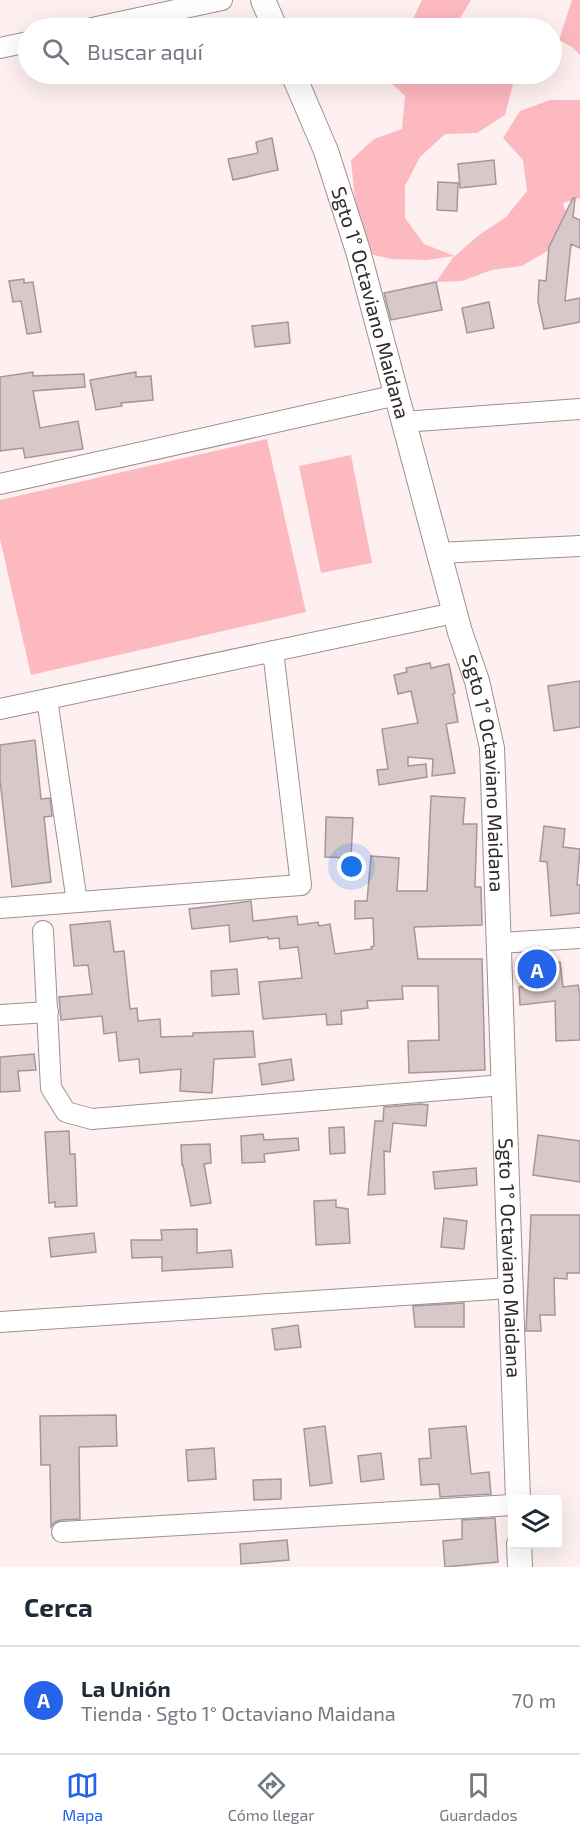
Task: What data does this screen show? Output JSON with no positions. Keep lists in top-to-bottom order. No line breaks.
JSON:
{"streets":{"main road":["Sgto 1° Octaviano Maidana"]},"page":{"search":"Buscar aquí","pins":"A","heading":"Cerca","list":[{"mark":"A","name":"La Unión","note":"Tienda · Sgto 1° Octaviano Maidana","value":"70 m"}],"nav":["Mapa","Cómo llegar","Guardados"]}}
